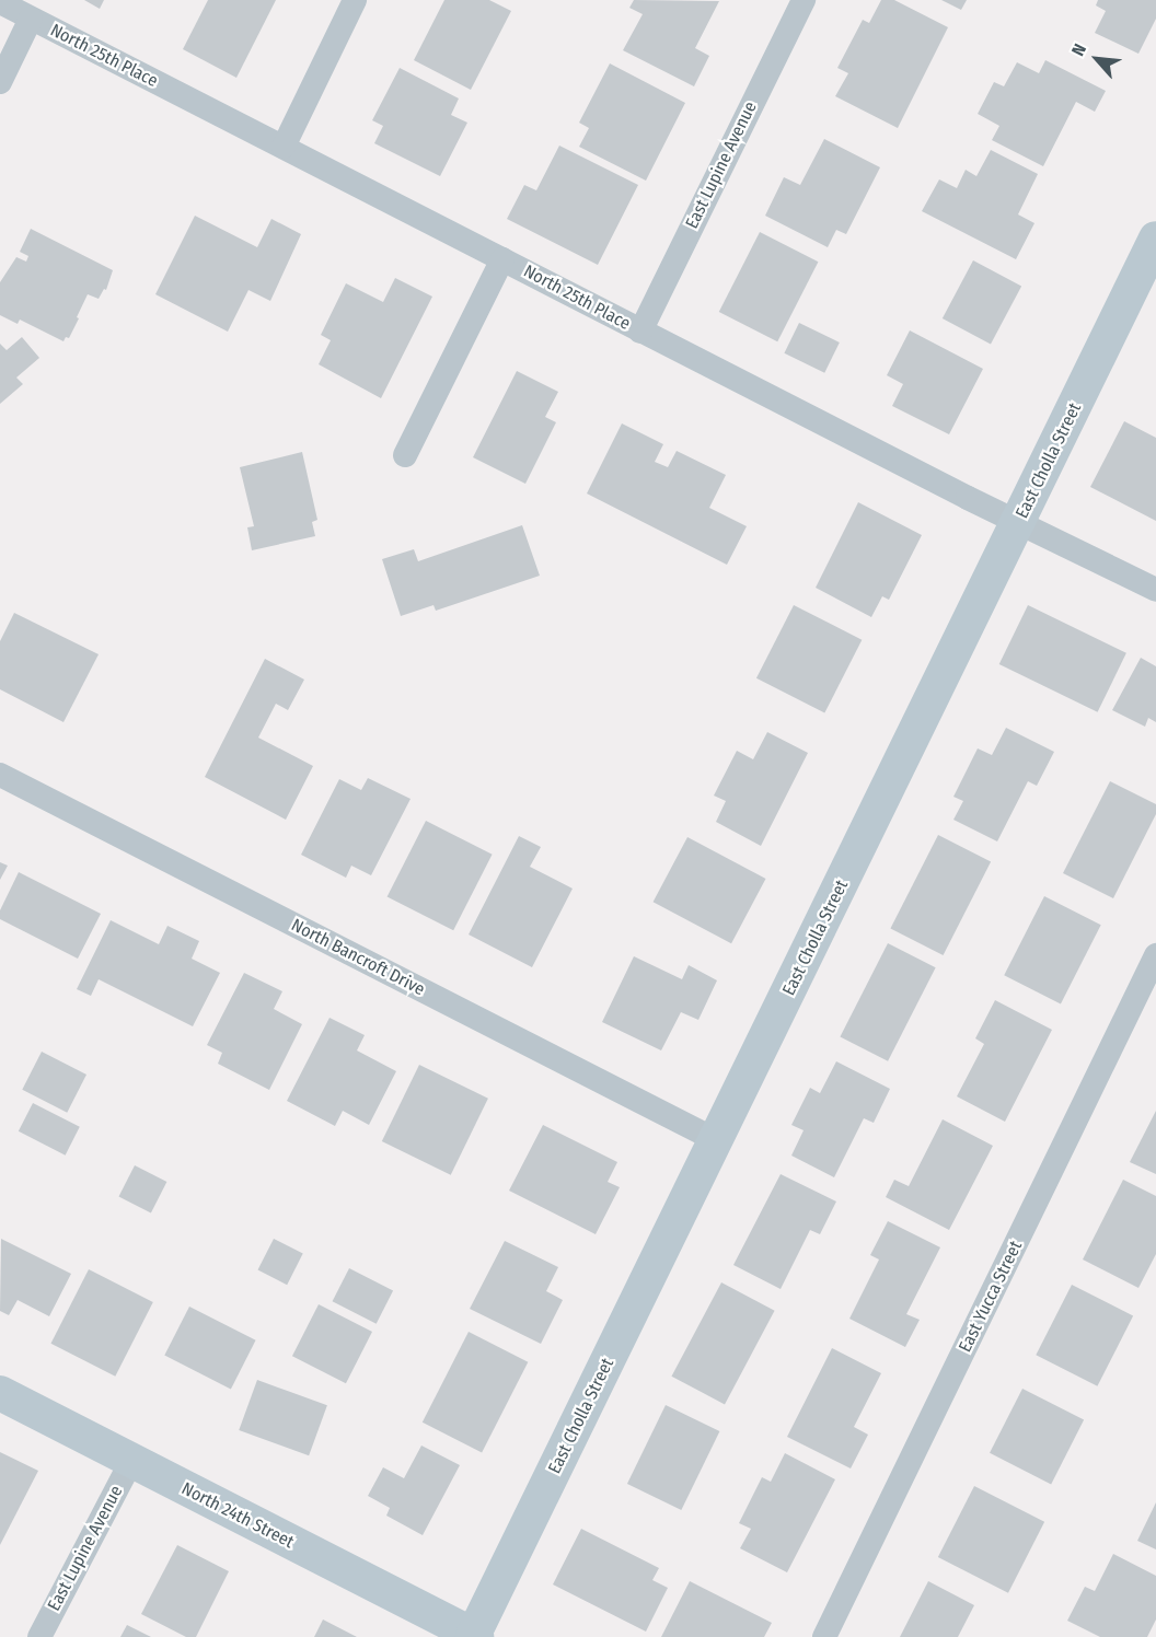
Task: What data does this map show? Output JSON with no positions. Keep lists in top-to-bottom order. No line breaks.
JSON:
{"streets":{"street":["North 25th Place","East Lupine Avenue","East Cholla Street","North Bancroft Drive","East Yucca Street","North 24th Street"]},"crossings":[["North 25th Place","East Lupine Avenue"],["North 25th Place","East Cholla Street"],["East Lupine Avenue","North 24th Street"],["East Cholla Street","North Bancroft Drive"],["East Cholla Street","North 24th Street"]],"north":"top left"}
